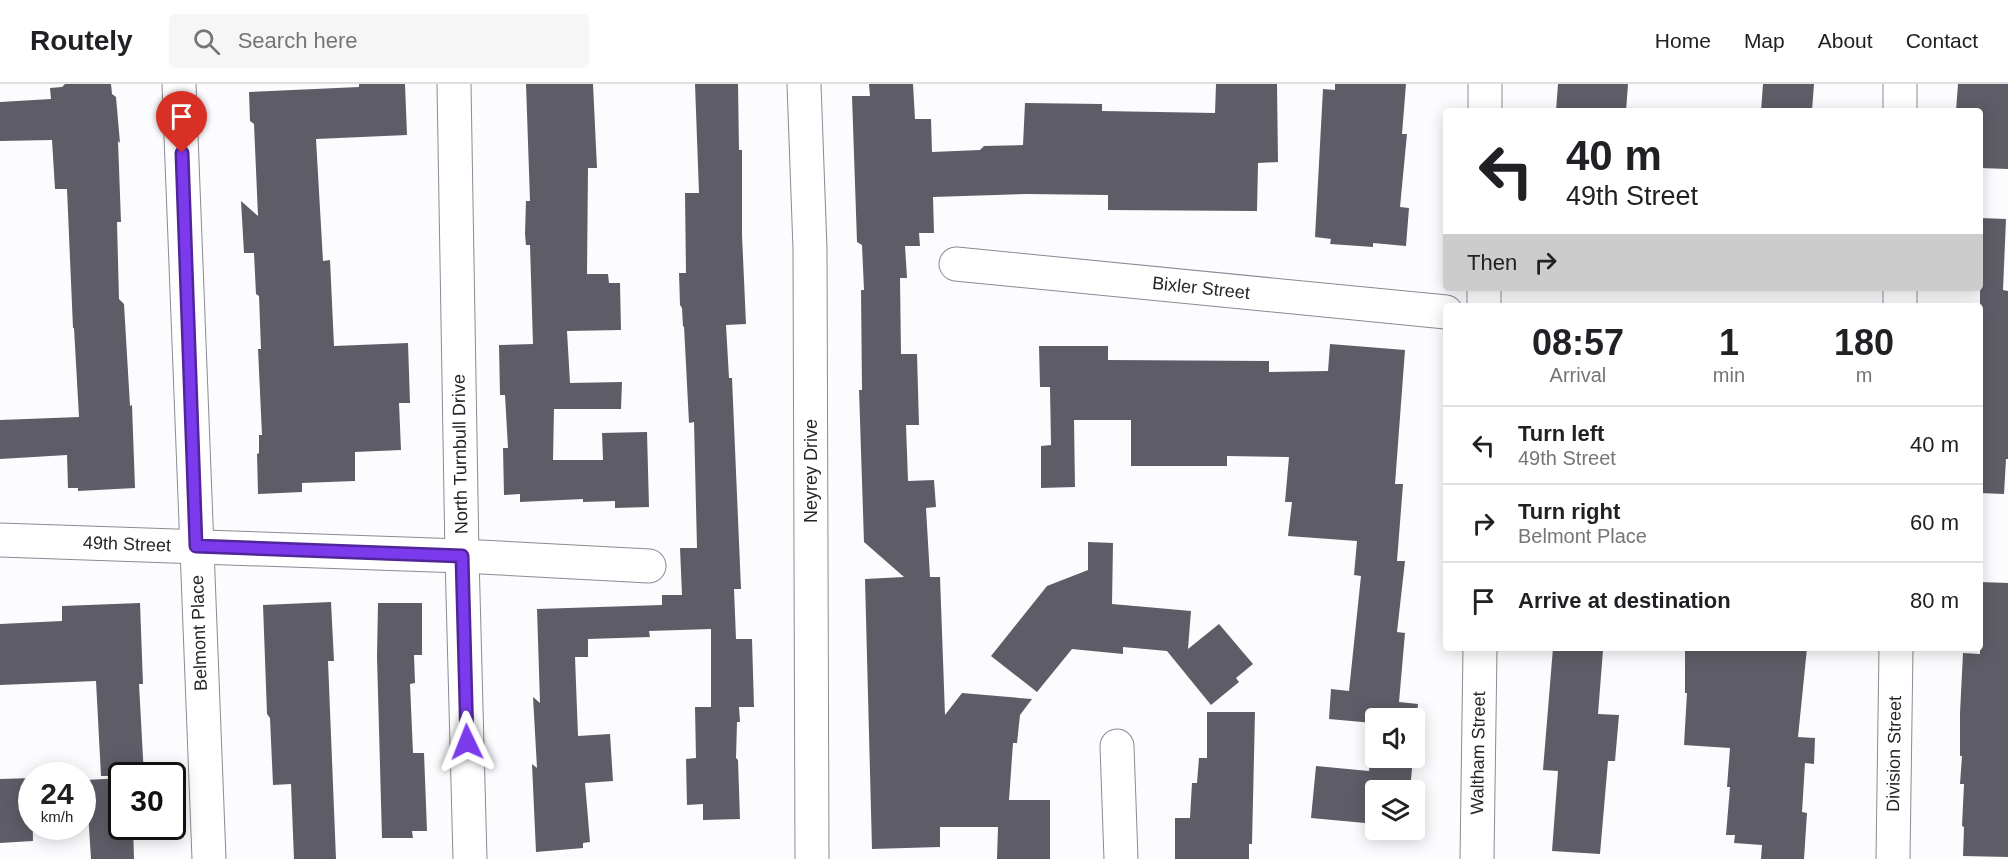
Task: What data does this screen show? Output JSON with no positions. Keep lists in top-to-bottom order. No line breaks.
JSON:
{"streets":{"street":["Bixler Street","North Turnbull Drive","Neyrey Drive","49th Street","Belmont Place","Waltham Street","Division Street"]},"crossings":[["North Turnbull Drive","49th Street"],["49th Street","Belmont Place"]],"page":{"header":"Routely","search":"Search here","nav":["Home","Map","About","Contact"],"turn":["40 m","49th Street"],"then":"Then","eta":["08:57","Arrival","1","min","180","m"],"list":[{"name":"Turn left","note":"49th Street","value":"40 m"},{"name":"Turn right","note":"Belmont Place","value":"60 m"},{"name":"Arrive at destination","value":"80 m"}],"speed":"24 km/h","limit":"30"}}
